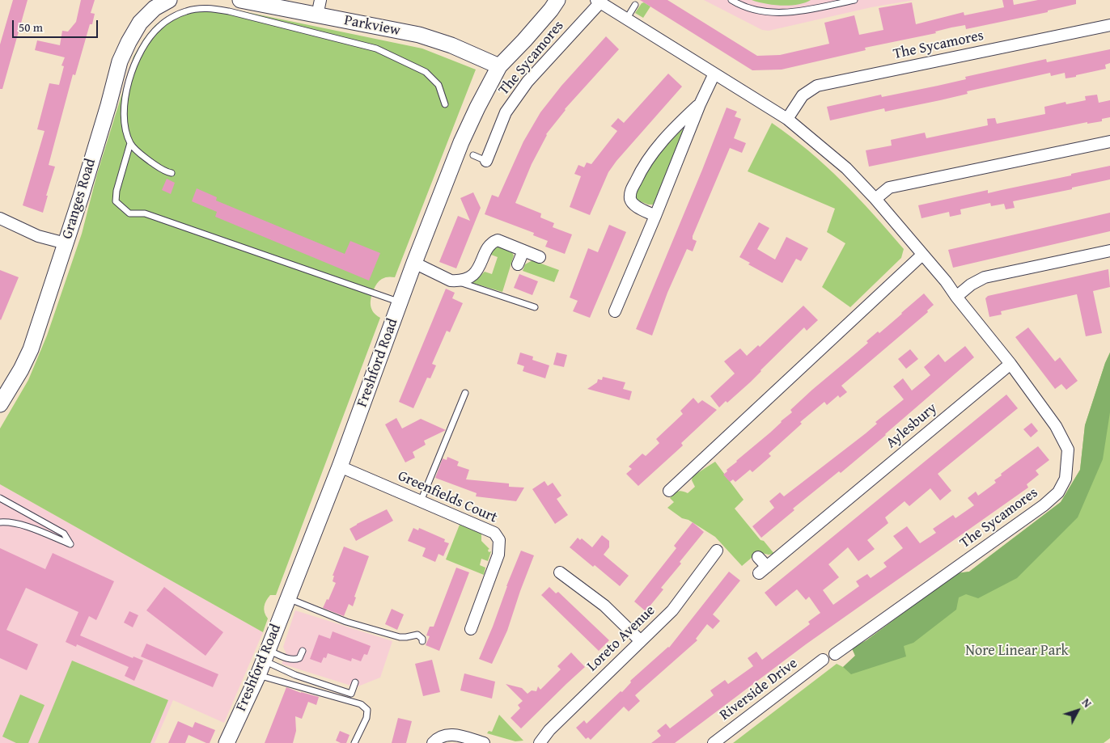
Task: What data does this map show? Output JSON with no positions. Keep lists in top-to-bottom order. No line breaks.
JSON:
{"streets":{"main road":["Parkview","Granges Road","Freshford Road"],"street":["The Sycamores","Aylesbury","Greenfields Court","Loreto Avenue","Riverside Drive"]},"crossings":[["Parkview","Freshford Road"],["The Sycamores","Aylesbury"],["Freshford Road","Greenfields Court"]],"parks":["Nore Linear Park"],"scale_bar":"50 m","north":"top right"}
